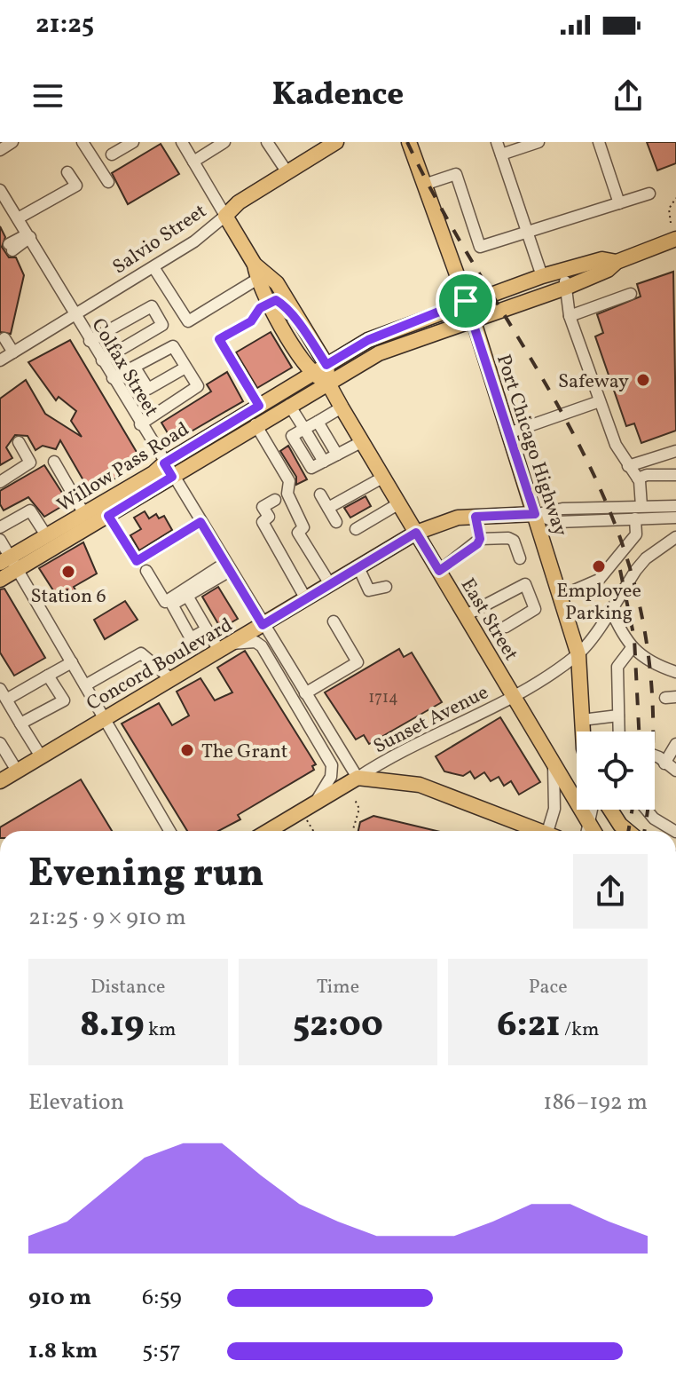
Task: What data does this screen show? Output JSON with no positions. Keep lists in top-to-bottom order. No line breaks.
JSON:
{"streets":{"main road":["Salvio Street","Port Chicago Highway","Willow Pass Road","East Street","Concord Boulevard"],"street":["Colfax Street","Sunset Avenue"]},"crossings":[["Salvio Street","Colfax Street"],["Salvio Street","East Street"],["Colfax Street","Willow Pass Road"],["Colfax Street","Concord Boulevard"],["Colfax Street","Sunset Avenue"],["Port Chicago Highway","Willow Pass Road"],["Port Chicago Highway","Concord Boulevard"],["Port Chicago Highway","Sunset Avenue"],["Willow Pass Road","East Street"],["East Street","Concord Boulevard"],["East Street","Sunset Avenue"]],"places":["Safeway","Employee Parking","Station 6","The Grant"],"house_numbers":["1714"],"page":{"status":"21:25","header":"Kadence","heading":["Evening run","21:25 · 9 × 910 m"],"stats":[["Distance","8.19 km"],["Time","52:00"],["Pace","6:21 /km"]],"chart":["Elevation","186–192 m"],"list":[{"name":"910 m","note":"6:59"},{"name":"1.8 km","note":"5:57"}]}}
